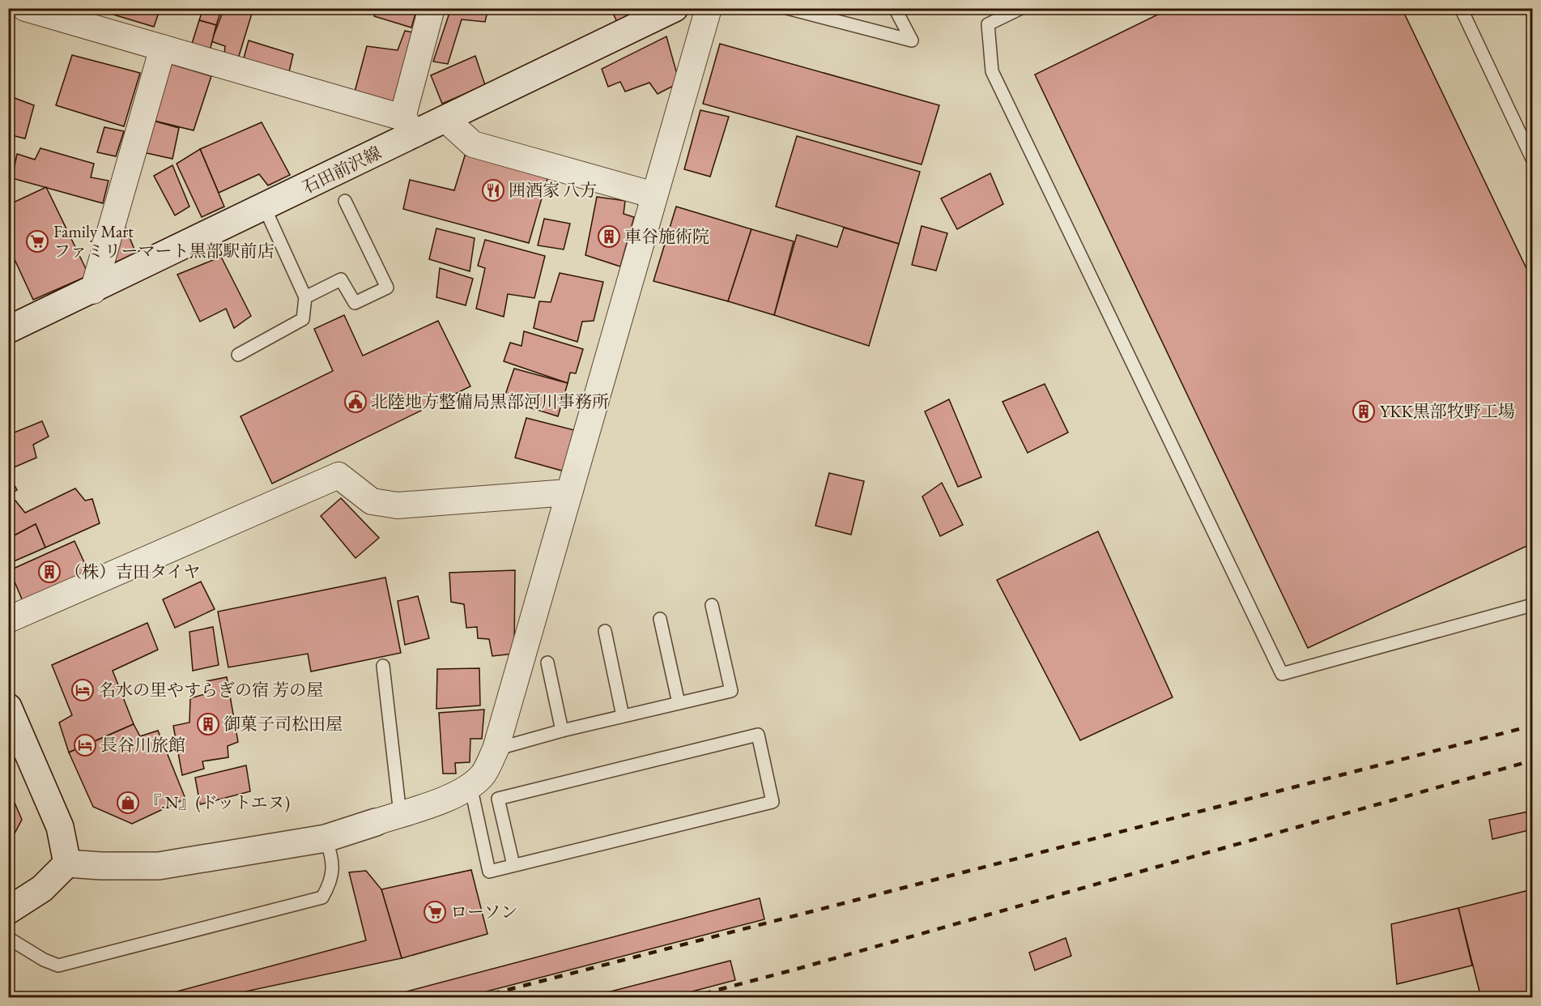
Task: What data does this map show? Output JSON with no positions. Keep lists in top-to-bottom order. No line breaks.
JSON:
{"streets":{"main road":["石田前沢線"]},"places":{"restaurant":["囲酒家 八方"],"building":["車谷施術院","YKK黒部牧野工場","（株）吉田タイヤ","御菓子司松田屋"],"supermarket":["Family Mart ファミリーマート黒部駅前店","ローソン"],"public building":["北陸地方整備局黒部河川事務所"],"hotel":["名水の里やすらぎの宿 芳の屋","長谷川旅館"],"shop":["『.N』(ドットエヌ)"]}}
